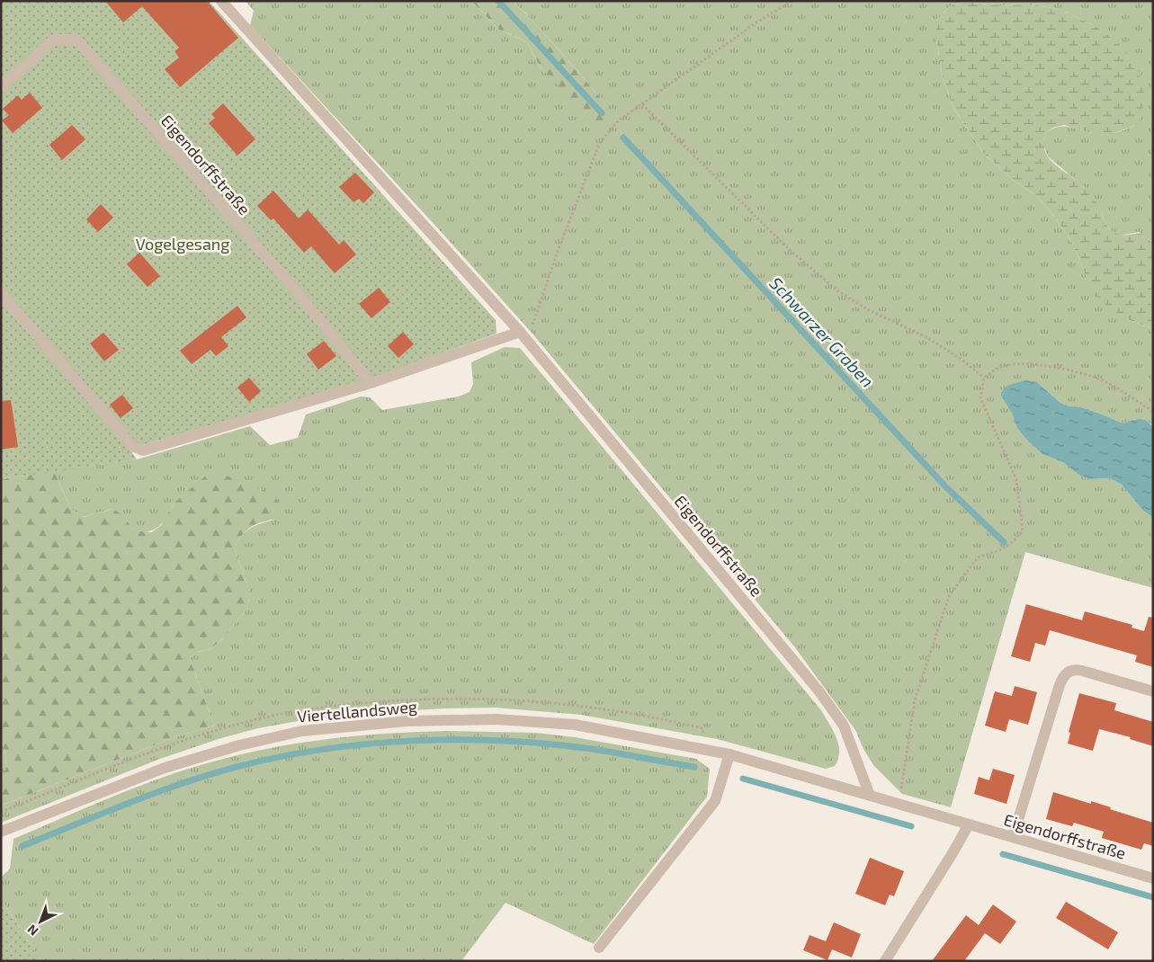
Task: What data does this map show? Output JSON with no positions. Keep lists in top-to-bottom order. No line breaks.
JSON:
{"streets":{"street":["Eigendorffstraße","Viertellandsweg"]},"crossings":[["Eigendorffstraße","Viertellandsweg"]],"water":["Schwarzer Graben"],"parks":["Vogelgesang"],"north":"bottom left"}
